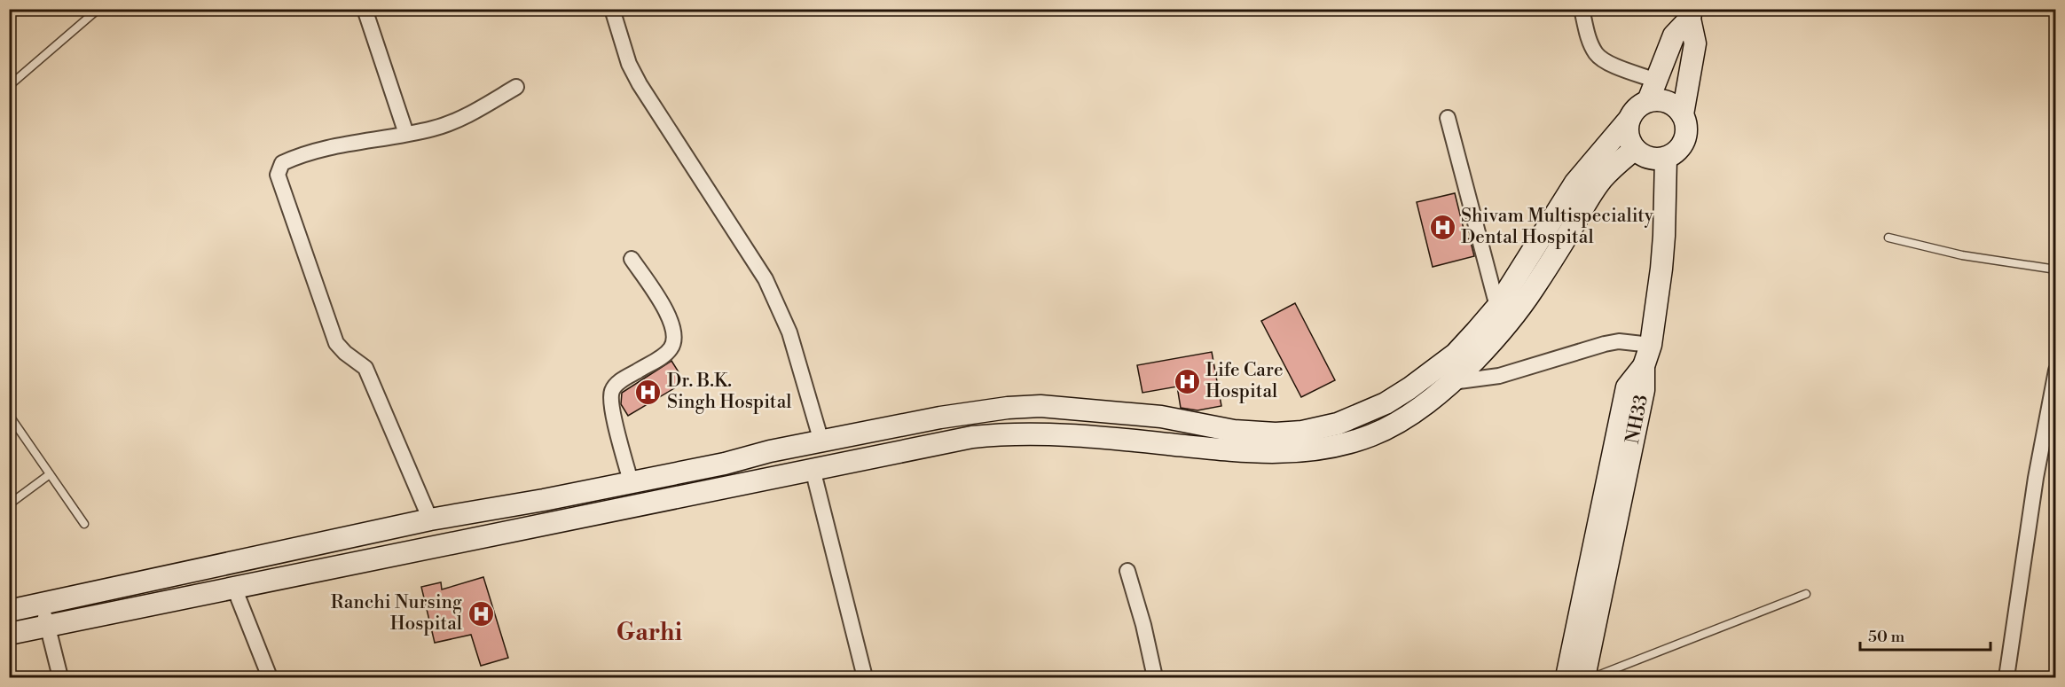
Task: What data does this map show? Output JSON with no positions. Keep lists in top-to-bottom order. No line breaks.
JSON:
{"streets":{"main road":["NH33"]},"districts":["Garhi"],"places":{"hospital":["Shivam Multispeciality Dental Hospital","Life Care Hospital","Dr. B.K. Singh Hospital","Ranchi Nursing Hospital"]},"scale_bar":"50 m"}
